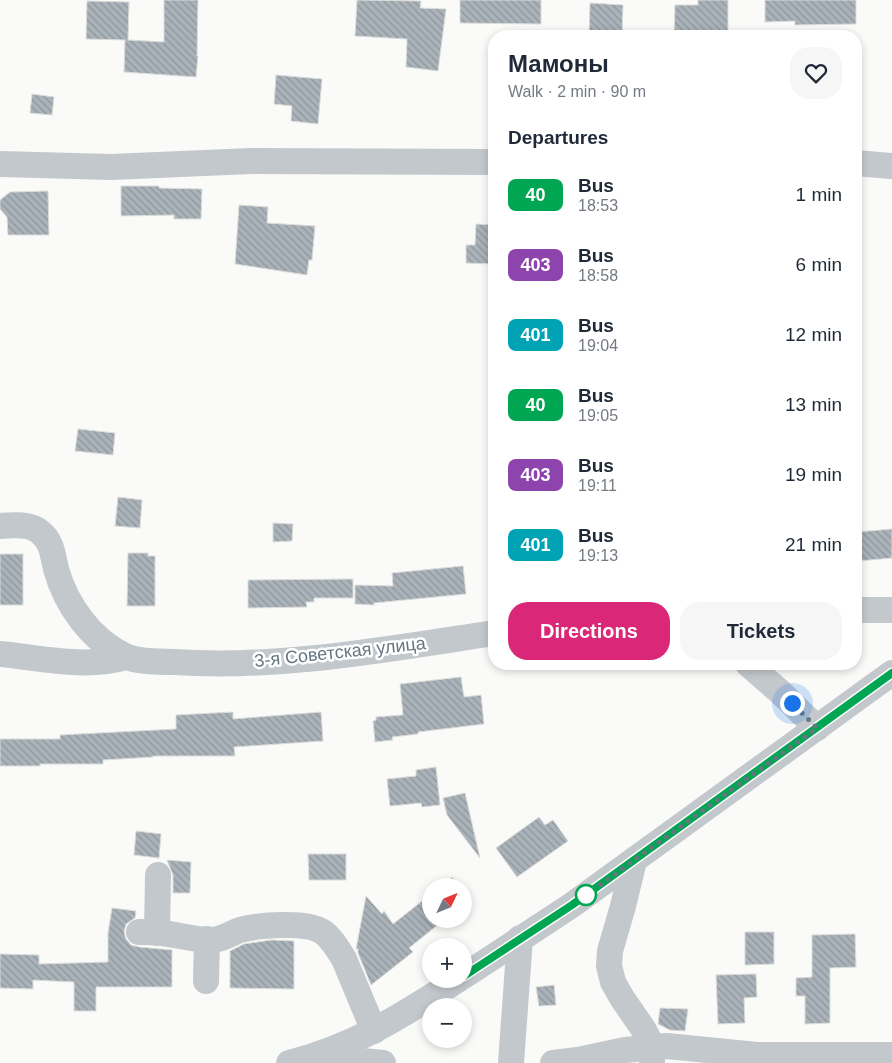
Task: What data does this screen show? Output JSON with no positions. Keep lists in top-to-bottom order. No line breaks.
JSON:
{"streets":{"street":["3-я Советская улица"]},"lines":["bus line 40"],"north":"top right","page":{"heading":[["Мамоны","Walk · 2 min · 90 m"],"Departures"],"list":[{"mark":"40","name":"Bus","note":"18:53","value":"1 min"},{"mark":"403","name":"Bus","note":"18:58","value":"6 min"},{"mark":"401","name":"Bus","note":"19:04","value":"12 min"},{"mark":"40","name":"Bus","note":"19:05","value":"13 min"},{"mark":"403","name":"Bus","note":"19:11","value":"19 min"},{"mark":"401","name":"Bus","note":"19:13","value":"21 min"}],"buttons":["Directions","Tickets"],"map_buttons":["+","−"]}}
